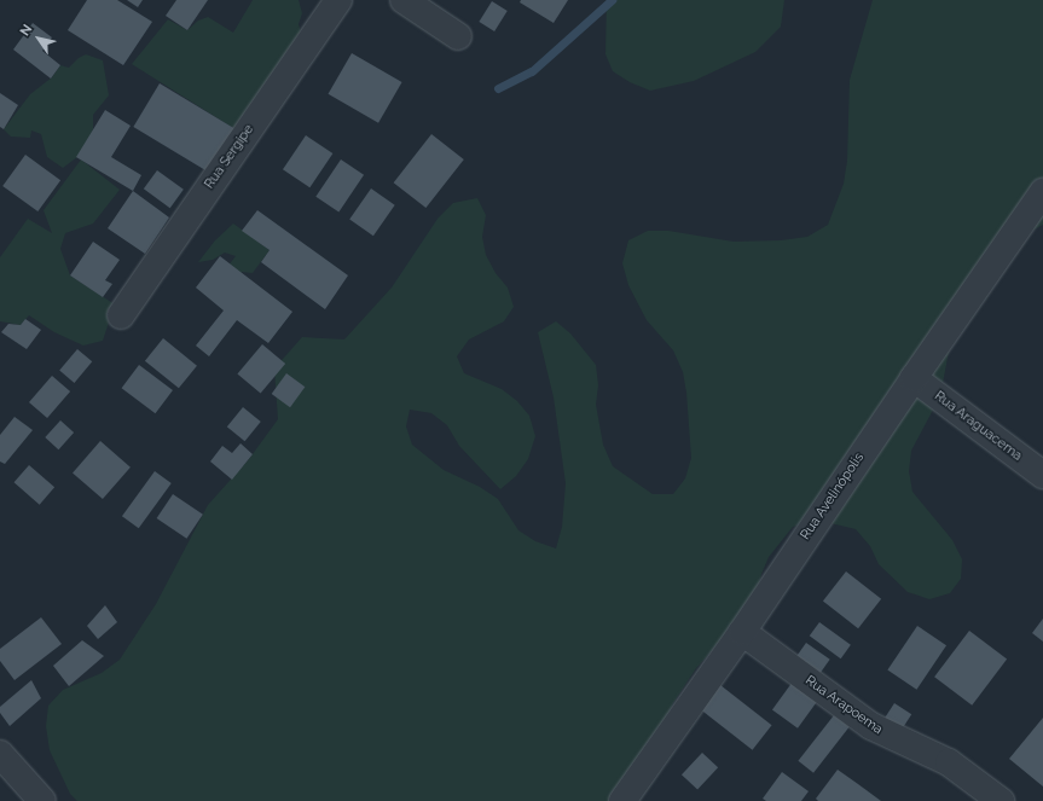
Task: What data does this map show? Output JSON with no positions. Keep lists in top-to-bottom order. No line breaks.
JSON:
{"streets":{"street":["Rua Sergipe","Rua Araguacema","Rua Avelinópolis","Rua Arapoema"]},"crossings":[["Rua Araguacema","Rua Avelinópolis"],["Rua Avelinópolis","Rua Arapoema"]],"north":"top left"}
